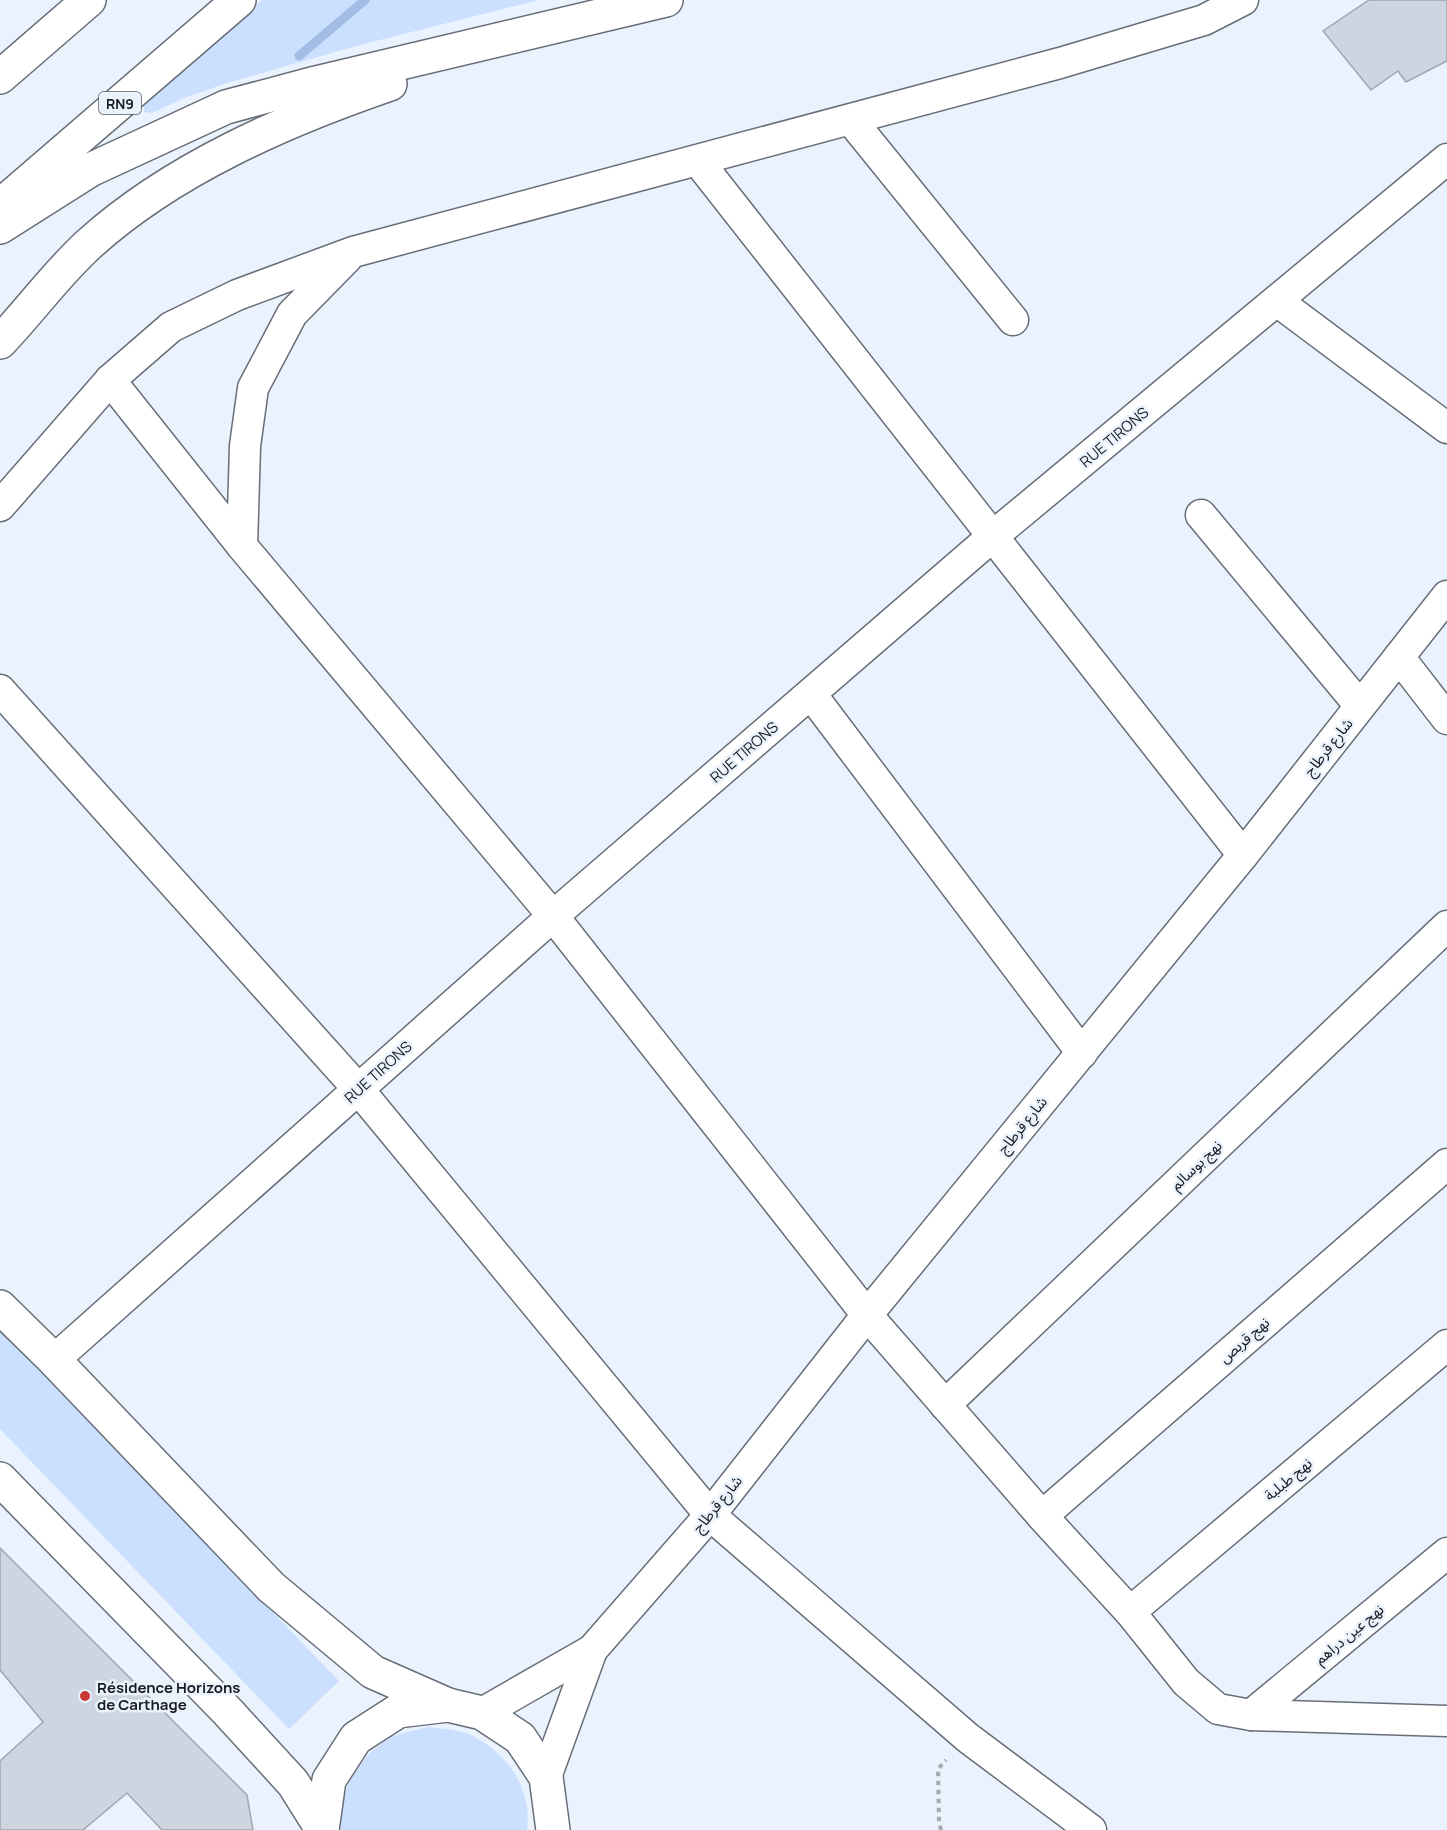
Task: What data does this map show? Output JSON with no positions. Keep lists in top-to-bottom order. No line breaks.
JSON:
{"streets":{"main road":["RN9"],"street":["RUE TIRONS","شارع قرطاج","نهج بوسالم","نهج قربص","نهج طبلبة","نهج عين دراهم"]},"places":["Résidence Horizons de Carthage"]}
